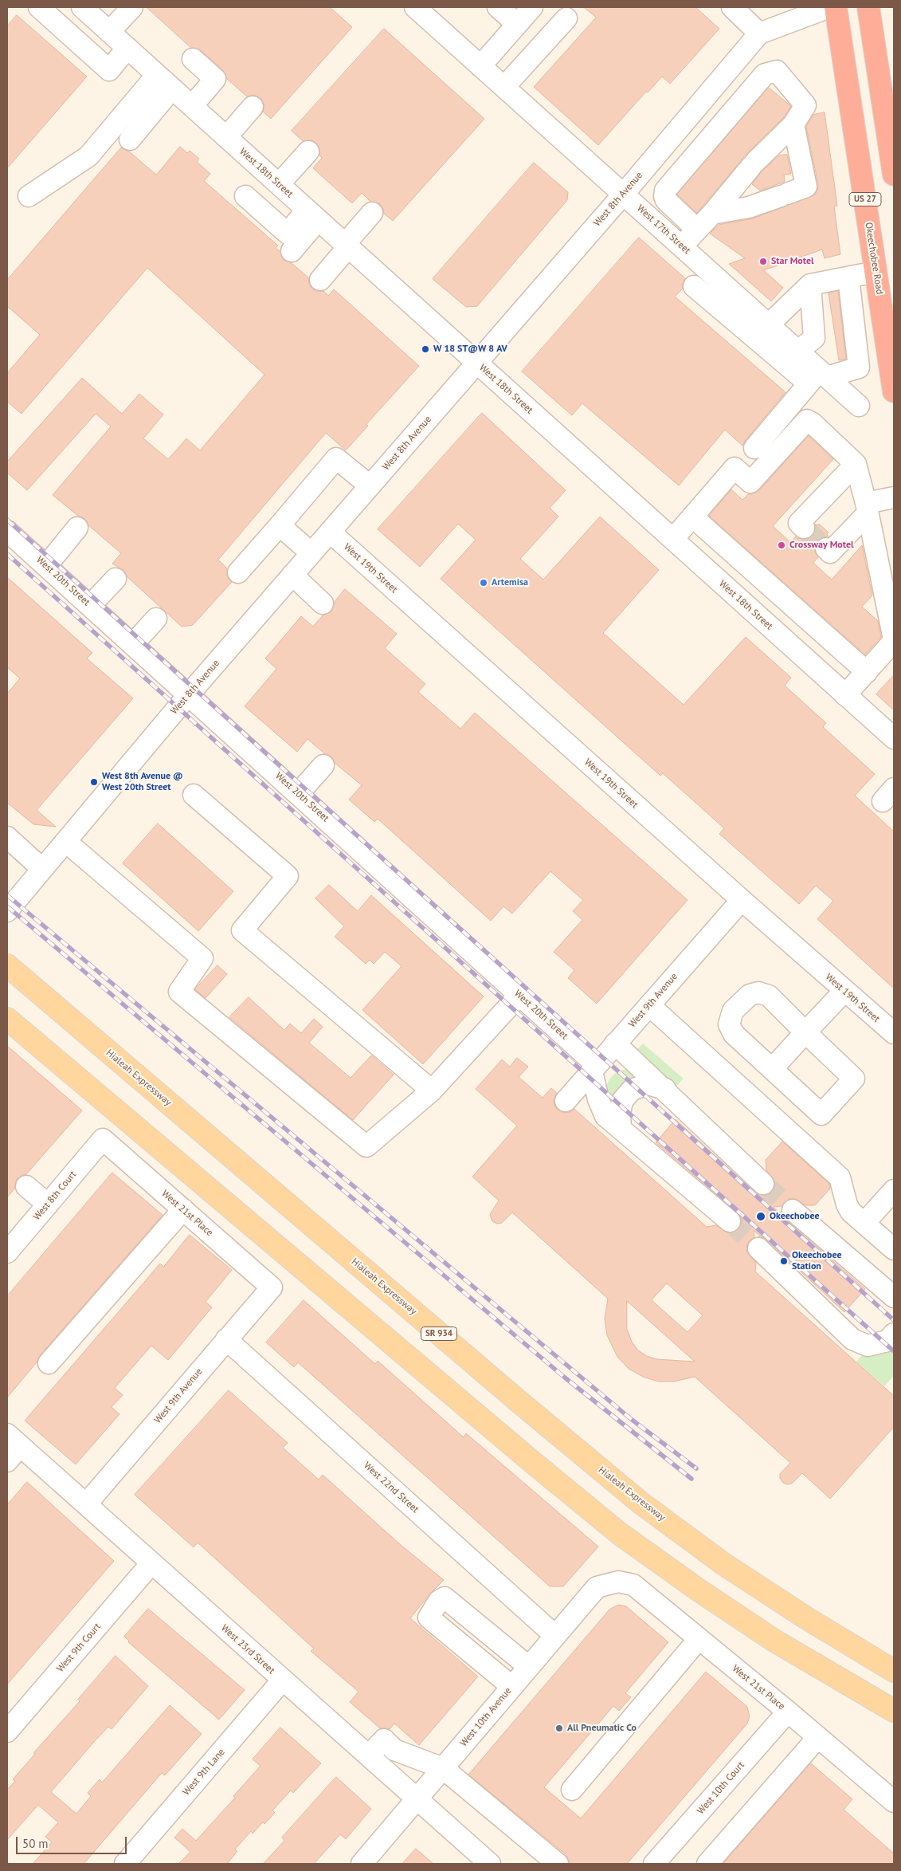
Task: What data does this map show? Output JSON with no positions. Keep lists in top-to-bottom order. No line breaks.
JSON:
{"streets":{"highway":["US 27","Okeechobee Road"],"main road":["Hialeah Expressway","SR 934"],"street":["West 18th Street","West 8th Avenue","West 17th Street","West 19th Street","West 20th Street","West 9th Avenue","West 8th Court","West 21st Place","West 22nd Street","West 9th Court","West 23rd Street","West 10th Avenue","West 9th Lane","West 10th Court"]},"crossings":[["West 18th Street","West 8th Avenue"],["West 8th Avenue","West 17th Street"],["West 8th Avenue","West 19th Street"],["West 8th Avenue","West 20th Street"],["West 19th Street","West 9th Avenue"],["West 20th Street","West 9th Avenue"],["West 9th Avenue","West 21st Place"],["West 9th Avenue","West 22nd Street"],["West 9th Avenue","West 23rd Street"],["West 8th Court","West 21st Place"],["West 21st Place","West 10th Avenue"],["West 21st Place","West 10th Court"],["West 22nd Street","West 10th Avenue"],["West 9th Court","West 23rd Street"],["West 23rd Street","West 10th Avenue"],["West 23rd Street","West 9th Lane"]],"places":["Star Motel","W 18 ST@W 8 AV","Crossway Motel","Artemisa","West 8th Avenue @ West 20th Street","Okeechobee","Okeechobee Station","All Pneumatic Co"],"scale_bar":"50 m"}
